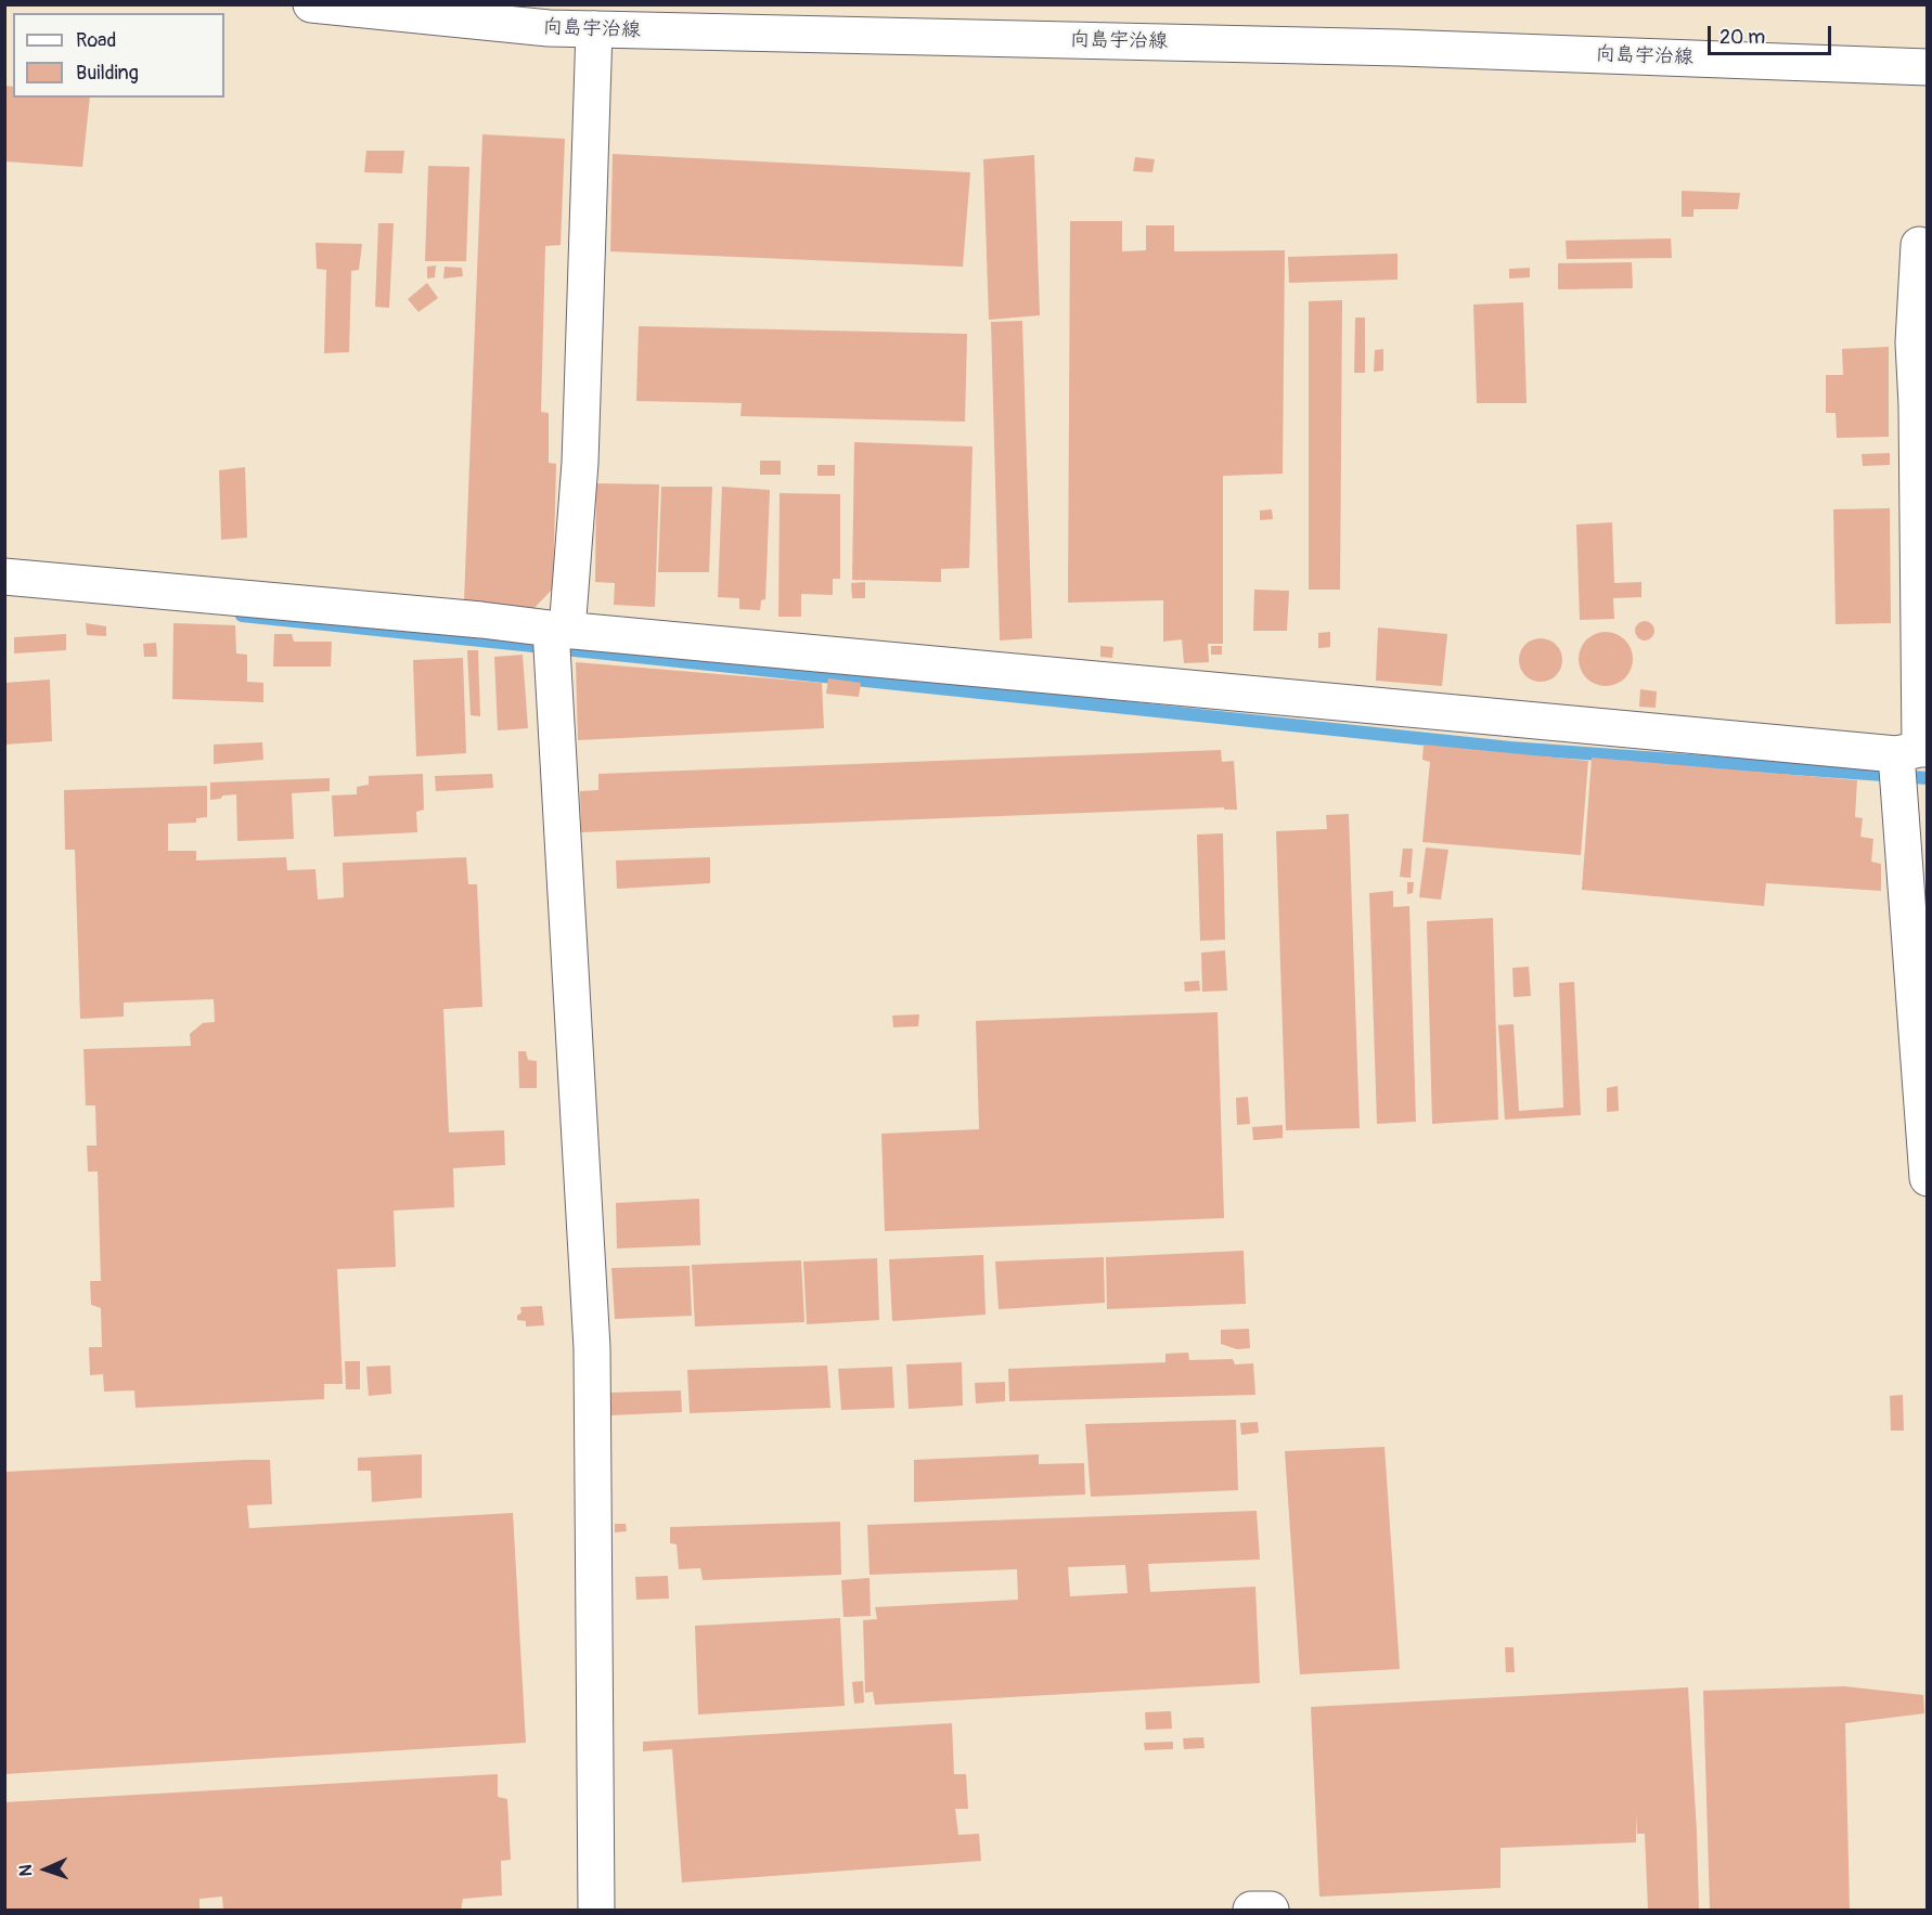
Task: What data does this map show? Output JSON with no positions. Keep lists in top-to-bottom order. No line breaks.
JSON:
{"streets":{"street":["向島宇治線"]},"legend":["Road","Building"],"scale_bar":"20 m","north":"left"}
